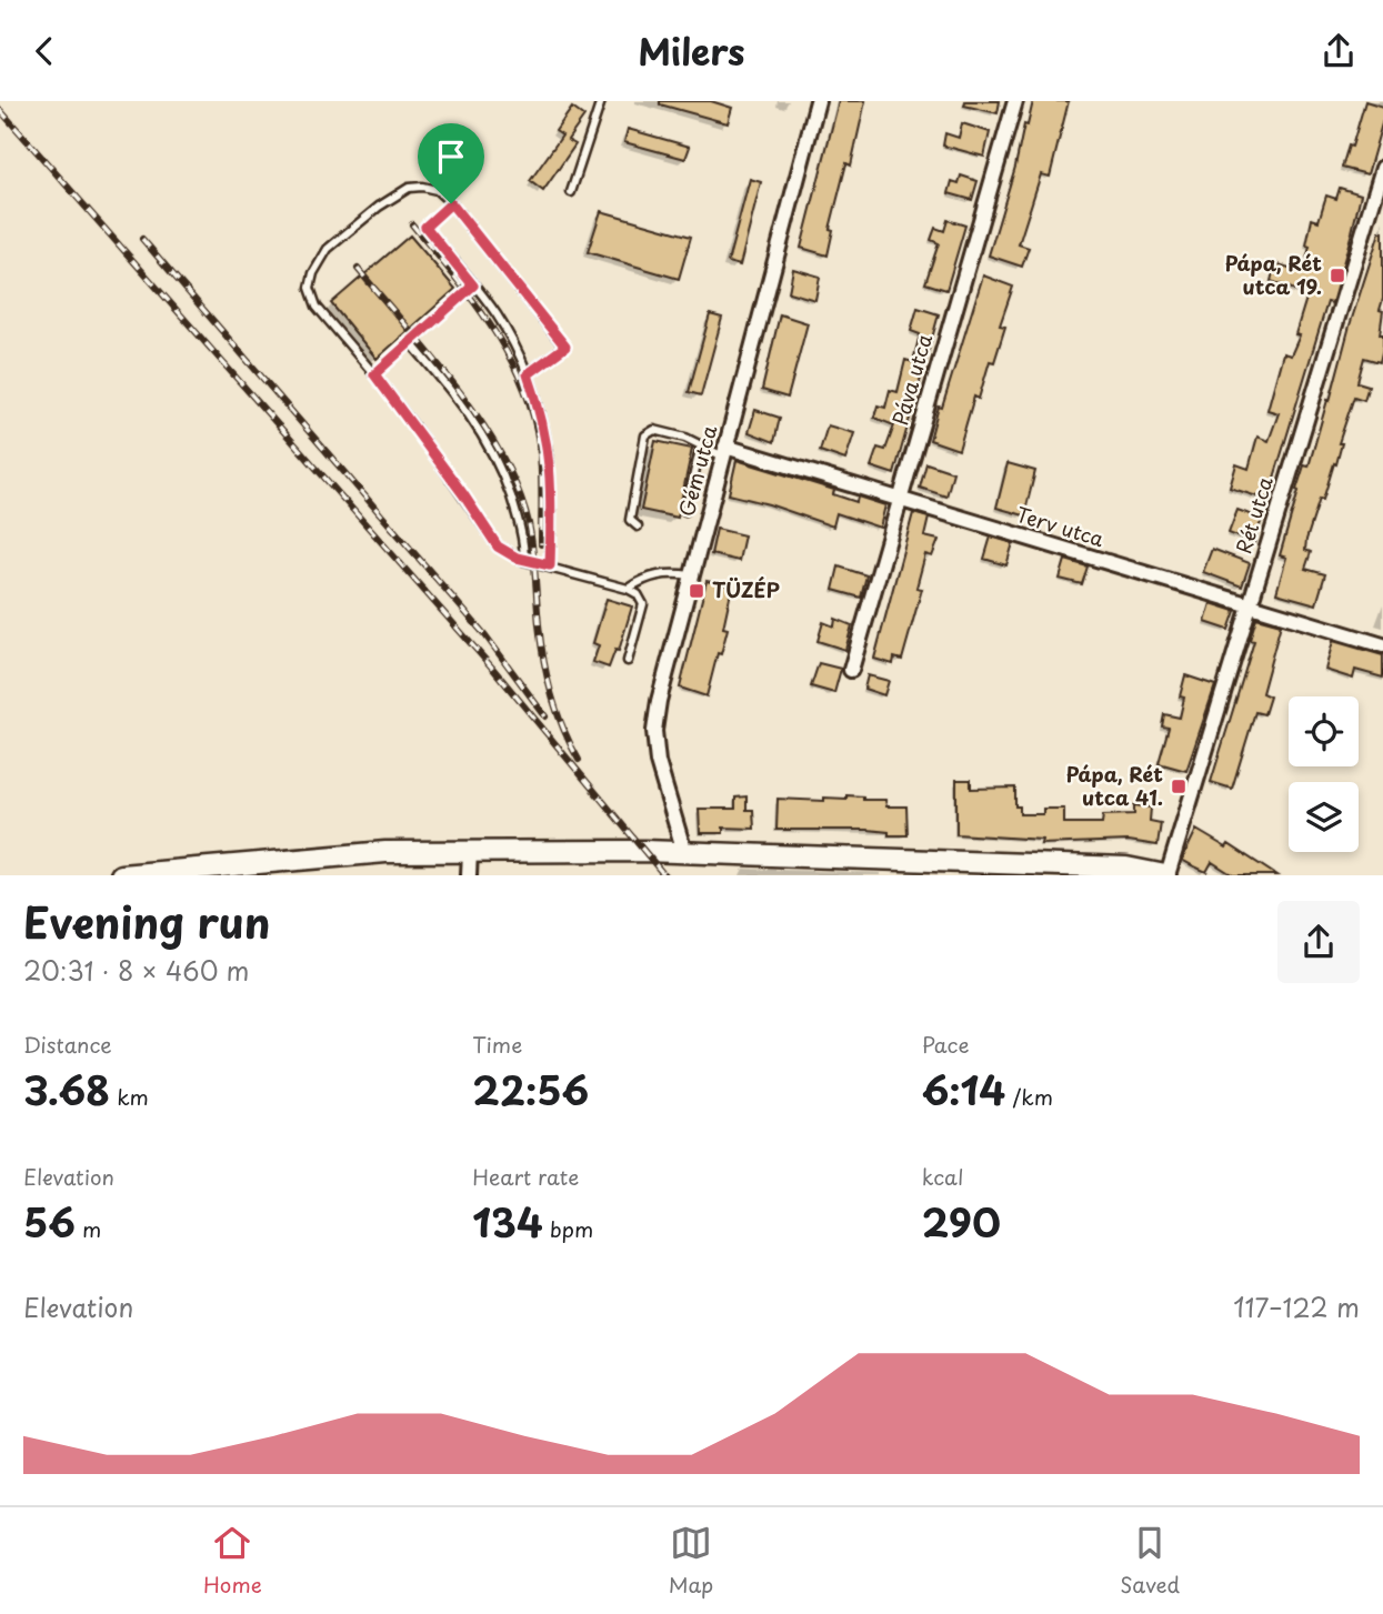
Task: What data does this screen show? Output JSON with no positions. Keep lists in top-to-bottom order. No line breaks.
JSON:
{"streets":{"street":["Páva utca","Gém utca","Rét utca","Terv utca"]},"crossings":[["Páva utca","Terv utca"],["Gém utca","Terv utca"],["Rét utca","Terv utca"]],"places":{"transit":["Pápa, Rét utca 19.","TÜZÉP","Pápa, Rét utca 41."]},"page":{"header":"Milers","heading":["Evening run","20:31 · 8 × 460 m"],"stats":[["Distance","3.68 km"],["Time","22:56"],["Pace","6:14 /km"],["Elevation","56 m"],["Heart rate","134 bpm"],["kcal","290"]],"chart":["Elevation","117–122 m"],"tabs":["Home","Map","Saved"]}}
